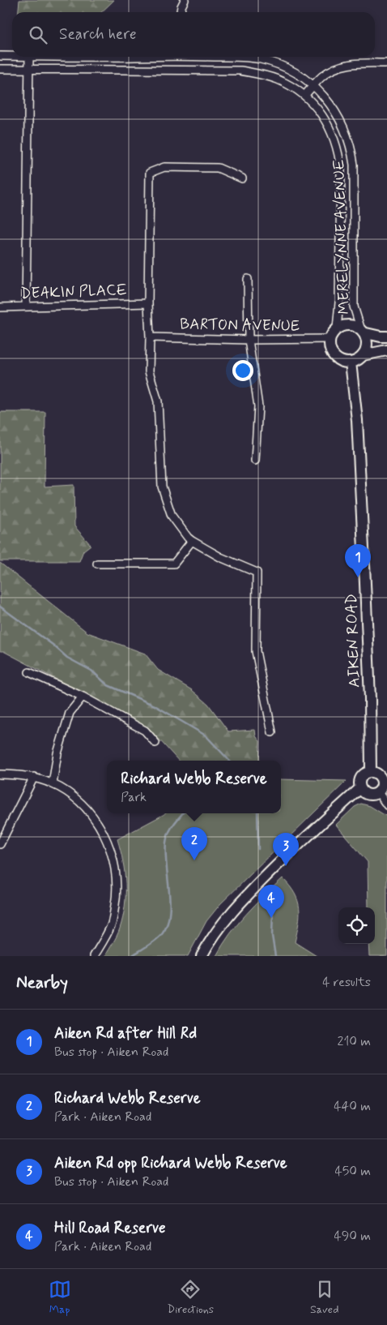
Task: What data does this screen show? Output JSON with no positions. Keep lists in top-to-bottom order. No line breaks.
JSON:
{"streets":{"street":["MERELYNNE AVENUE","DEAKIN PLACE","BARTON AVENUE","AIKEN ROAD"]},"crossings":[["MERELYNNE AVENUE","BARTON AVENUE"],["MERELYNNE AVENUE","AIKEN ROAD"],["BARTON AVENUE","AIKEN ROAD"]],"page":{"search":"Search here","pins":["1","2","3","4"],"popup":["Richard Webb Reserve","Park"],"heading":["Nearby","4 results"],"list":[{"mark":"1","name":"Aiken Rd after Hill Rd","note":"Bus stop · Aiken Road","value":"210 m"},{"mark":"2","name":"Richard Webb Reserve","note":"Park · Aiken Road","value":"440 m"},{"mark":"3","name":"Aiken Rd opp Richard Webb Reserve","note":"Bus stop · Aiken Road","value":"450 m"},{"mark":"4","name":"Hill Road Reserve","note":"Park · Aiken Road","value":"490 m"}],"nav":["Map","Directions","Saved"]}}
